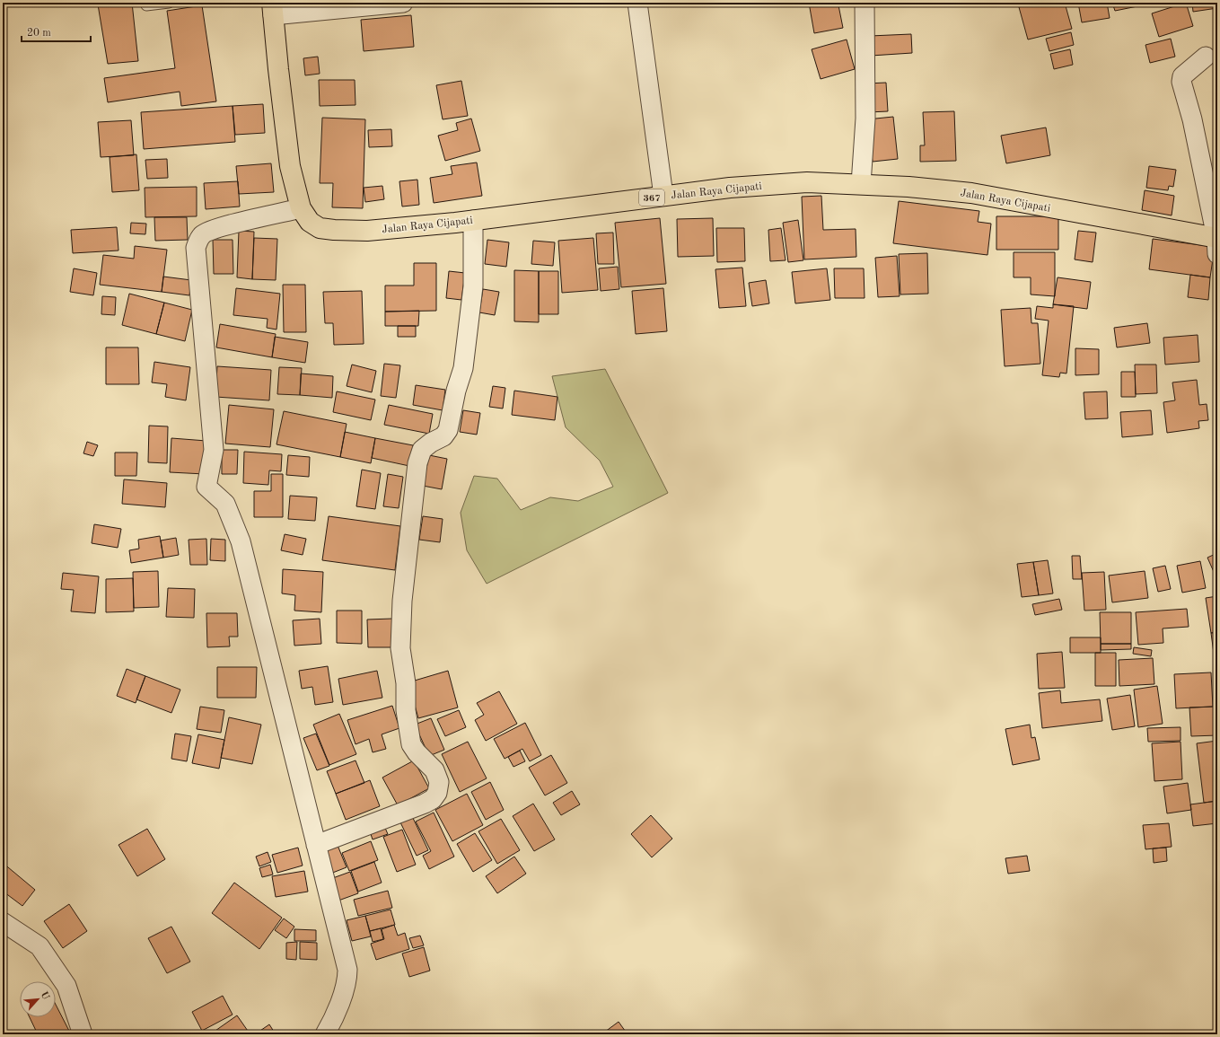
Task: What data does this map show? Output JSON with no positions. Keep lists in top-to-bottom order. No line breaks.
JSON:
{"streets":{"main road":["Jalan Raya Cijapati","367"]},"scale_bar":"20 m","north":"top right"}
